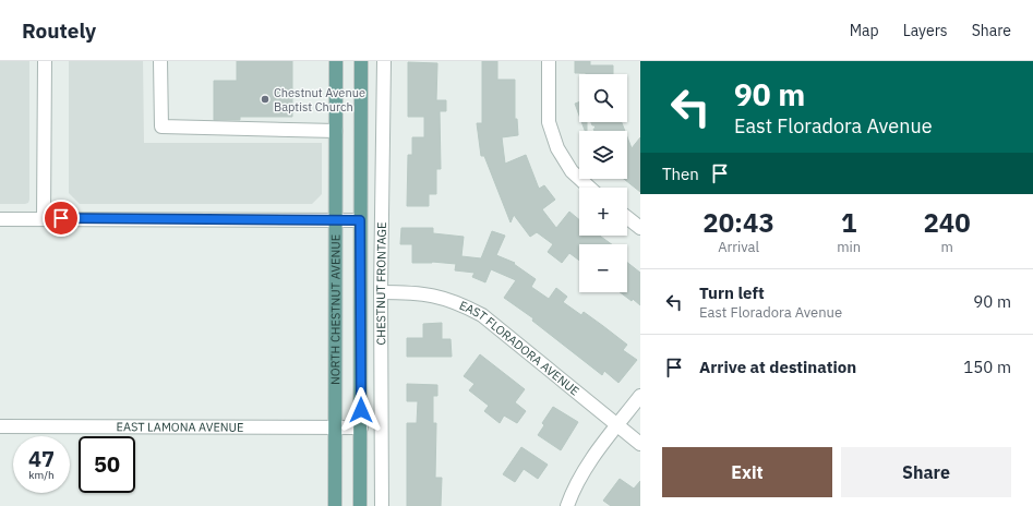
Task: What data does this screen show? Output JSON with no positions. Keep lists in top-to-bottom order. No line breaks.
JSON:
{"streets":{"main road":["NORTH CHESTNUT AVENUE"],"street":["CHESTNUT FRONTAGE","EAST FLORADORA AVENUE","EAST LAMONA AVENUE"]},"crossings":[["CHESTNUT FRONTAGE","EAST FLORADORA AVENUE"],["NORTH CHESTNUT AVENUE","EAST LAMONA AVENUE"]],"places":["Chestnut Avenue Baptist Church"],"page":{"header":"Routely","nav":["Map","Layers","Share"],"turn":["90 m","East Floradora Avenue"],"map_buttons":["+","−"],"then":"Then","eta":["20:43","Arrival","1","min","240","m"],"list":[{"name":"Turn left","note":"East Floradora Avenue","value":"90 m"},{"name":"Arrive at destination","value":"150 m"}],"speed":"47 km/h","limit":"50","buttons":["Exit","Share"]}}
